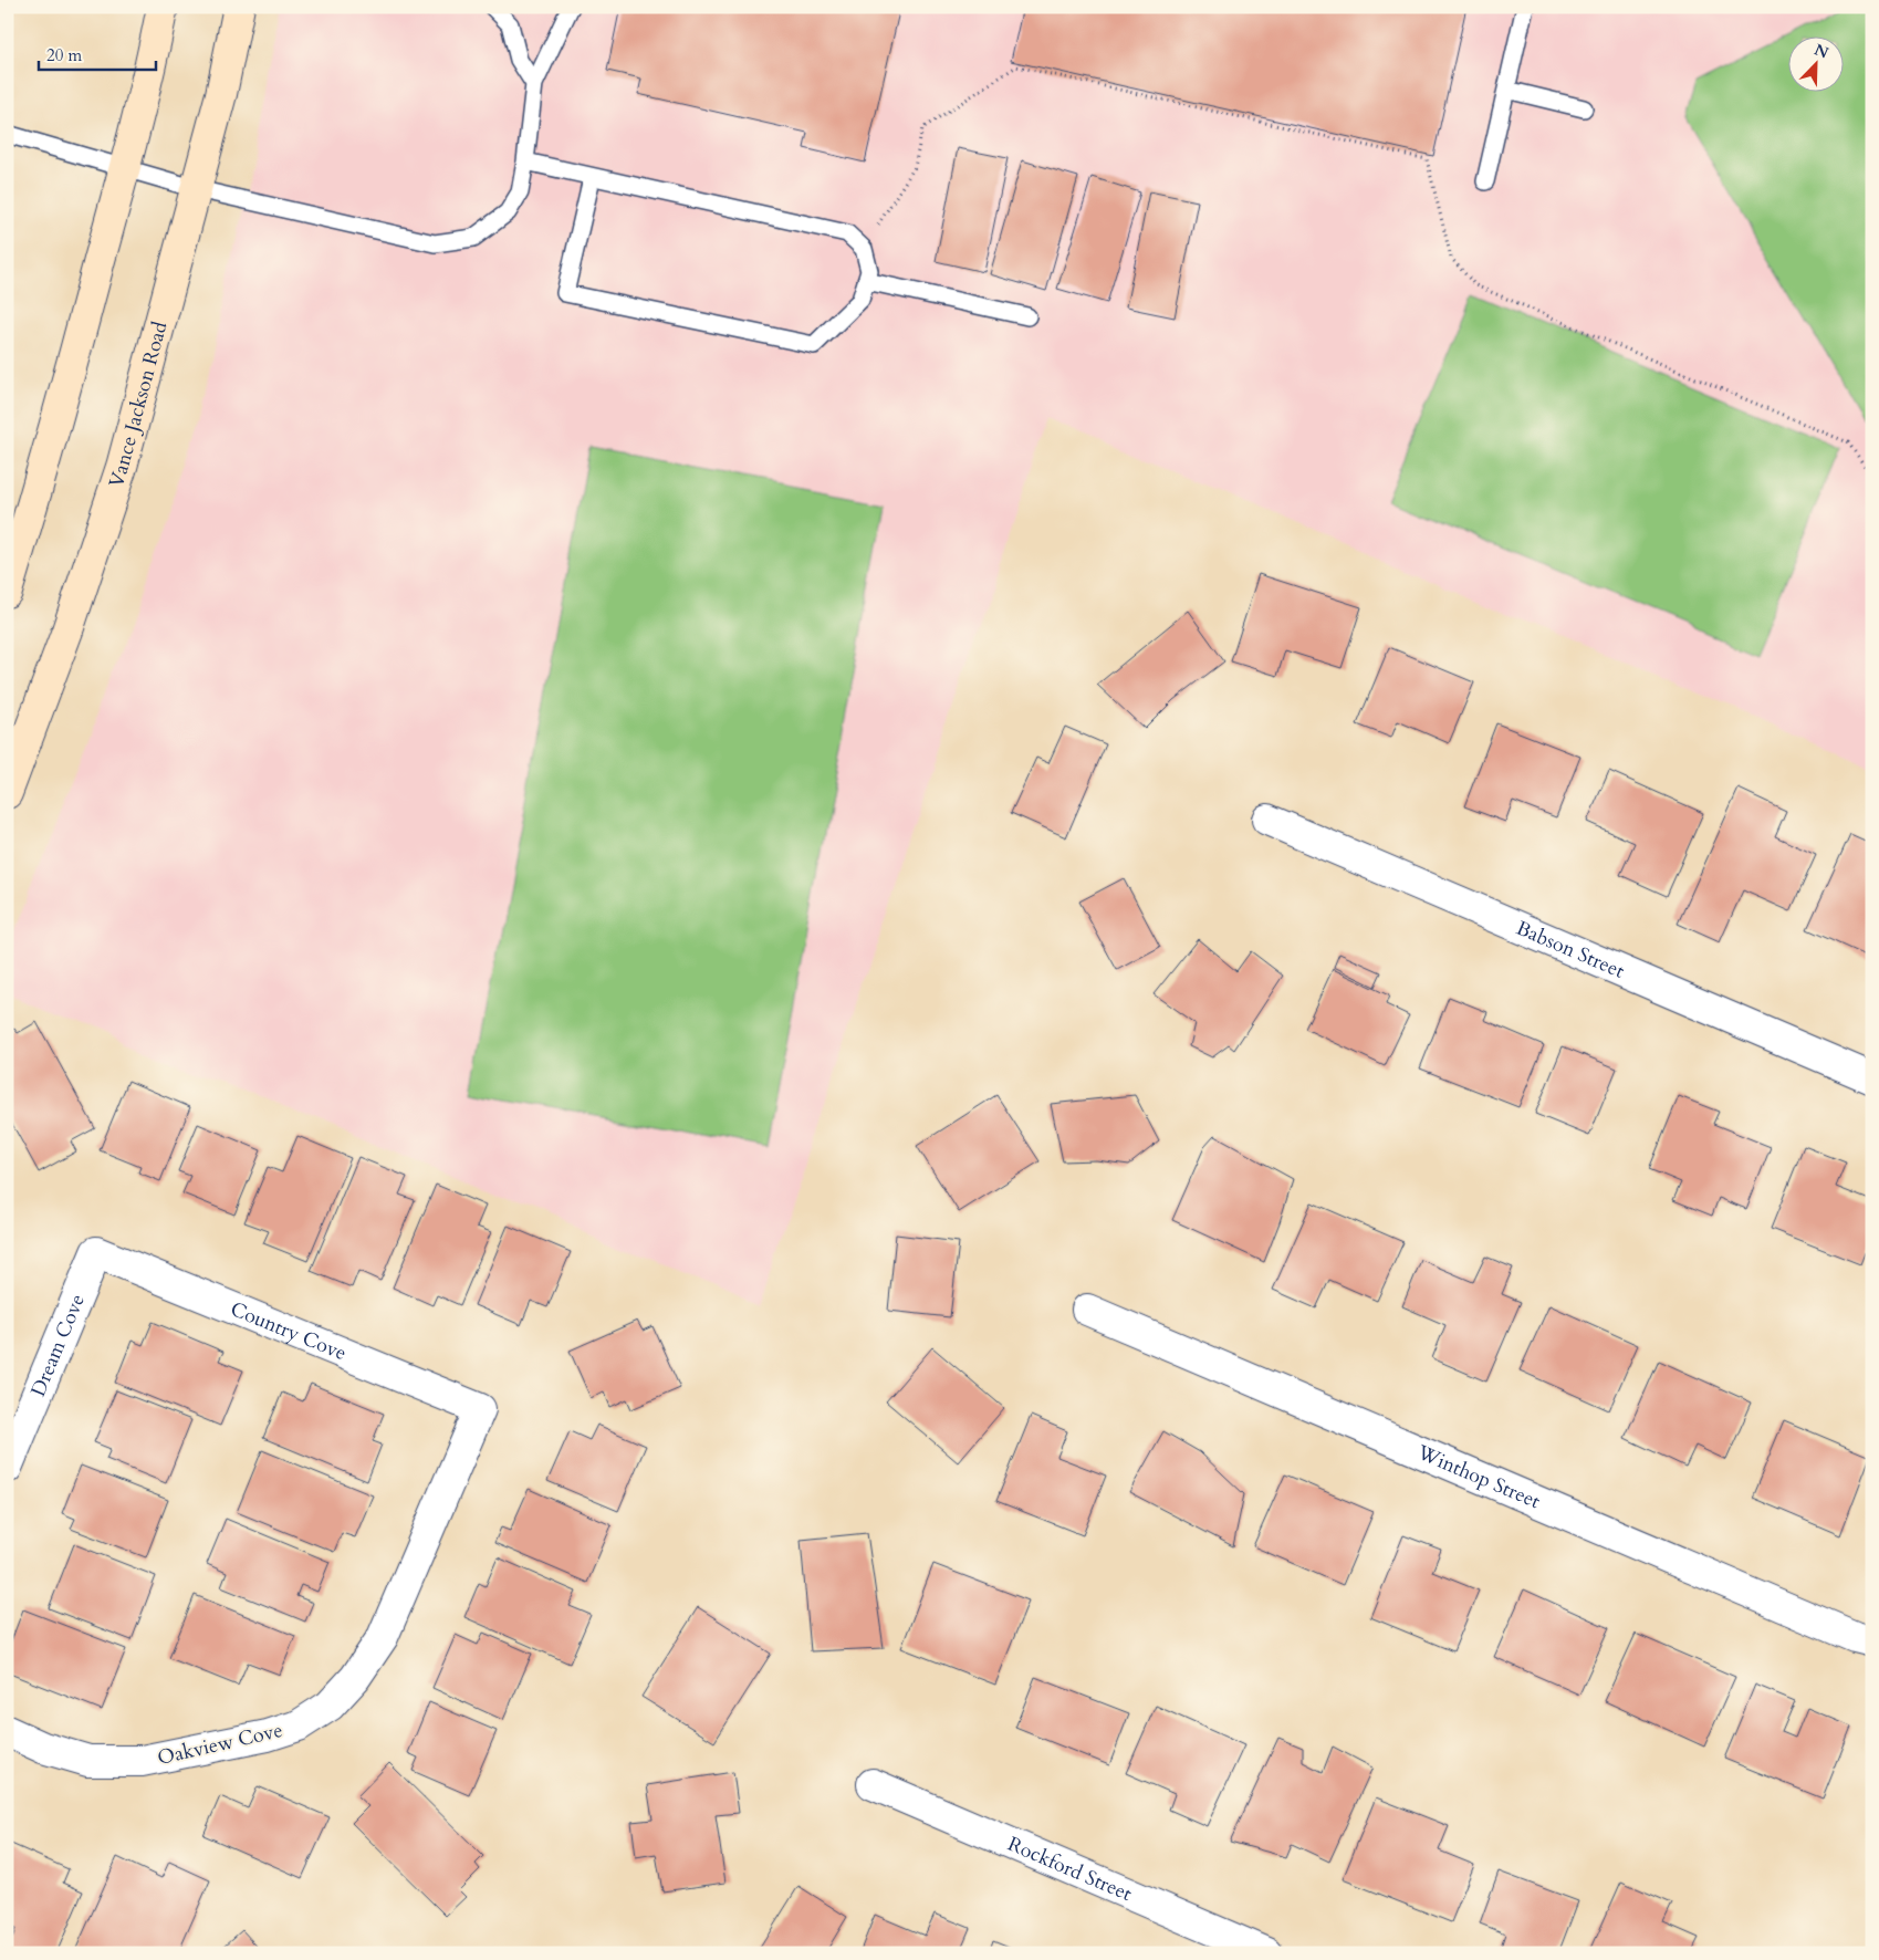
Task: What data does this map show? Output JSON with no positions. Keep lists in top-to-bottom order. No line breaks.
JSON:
{"streets":{"main road":["Vance Jackson Road"],"street":["Babson Street","Country Cove","Dream Cove","Winthop Street","Oakview Cove","Rockford Street"]},"crossings":[["Country Cove","Dream Cove"],["Country Cove","Oakview Cove"]],"scale_bar":"20 m","north":"top right"}
